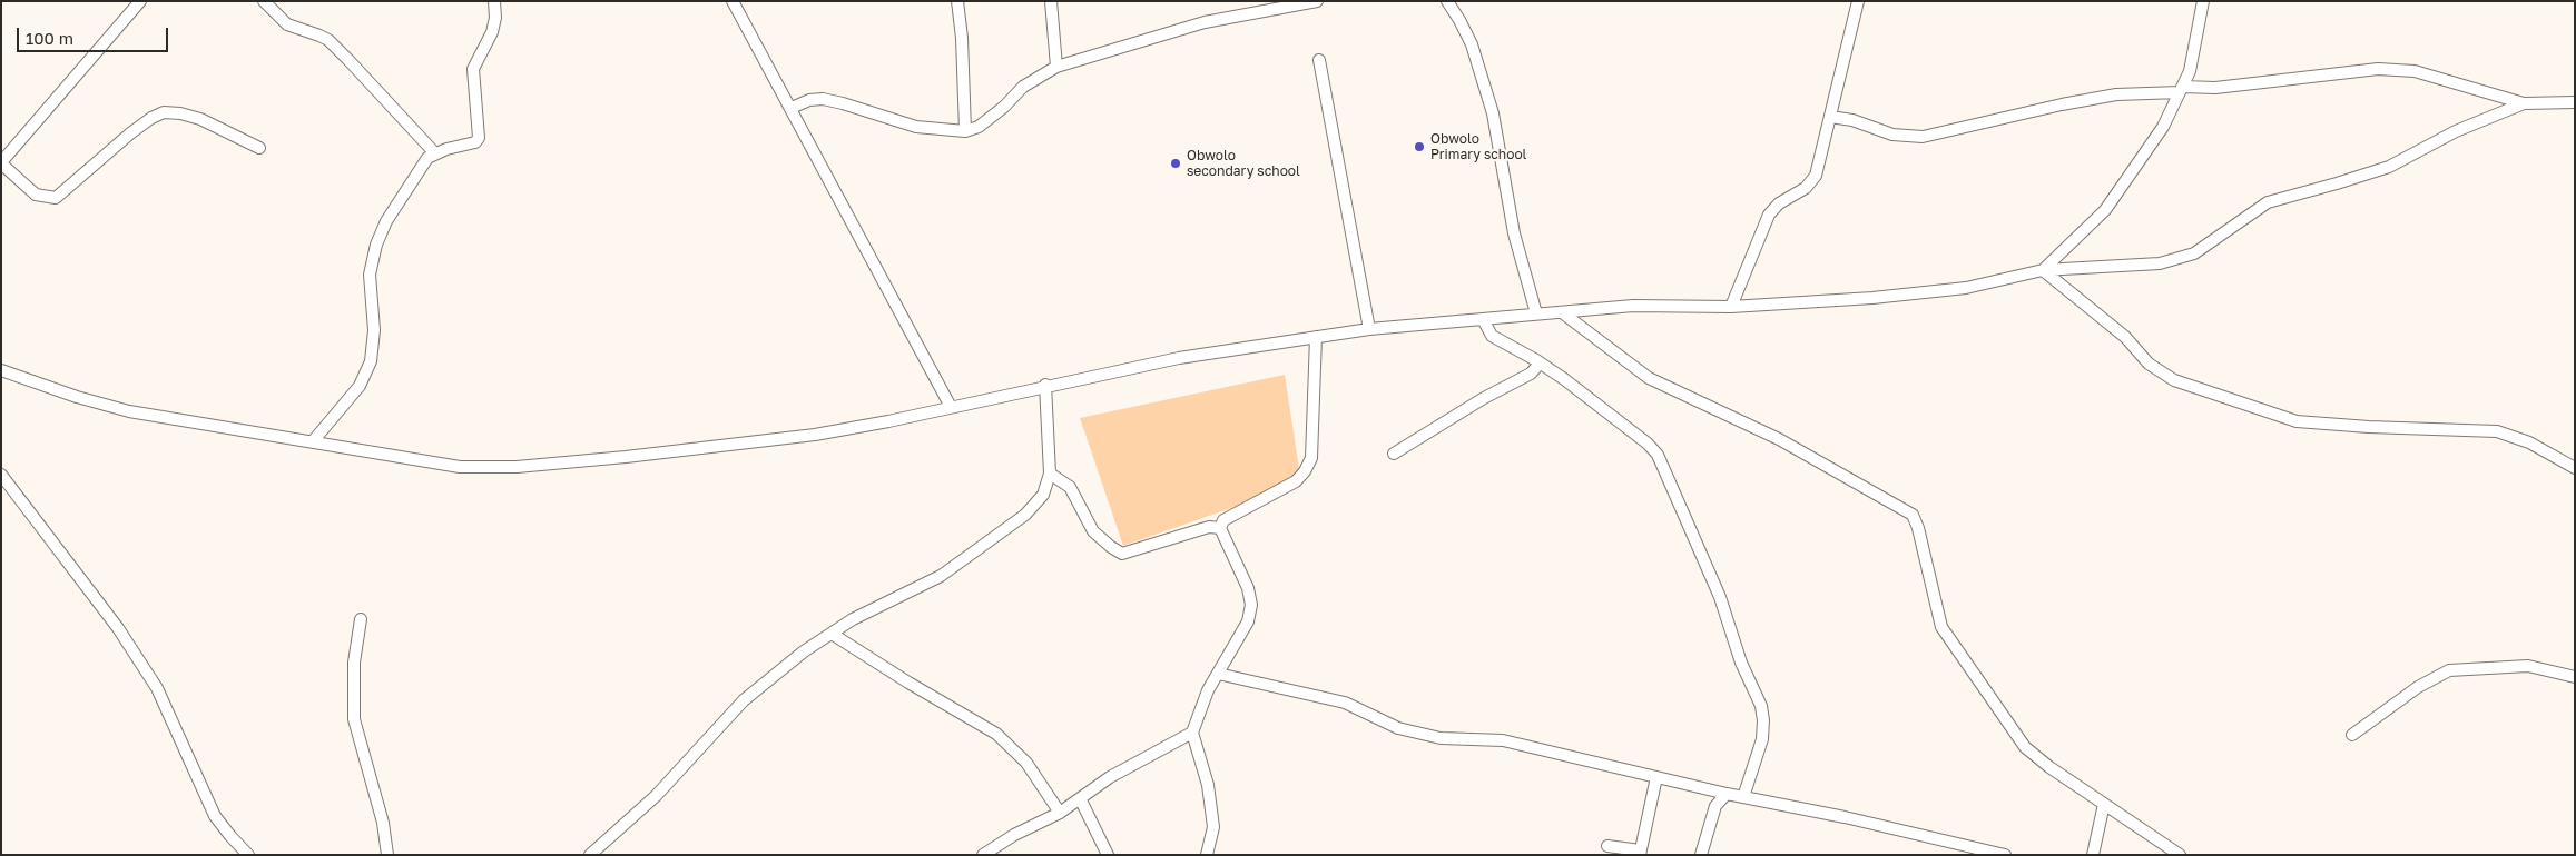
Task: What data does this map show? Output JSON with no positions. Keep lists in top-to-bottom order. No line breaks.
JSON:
{"places":["Obwolo Primary school","Obwolo secondary school"],"scale_bar":"100 m"}
